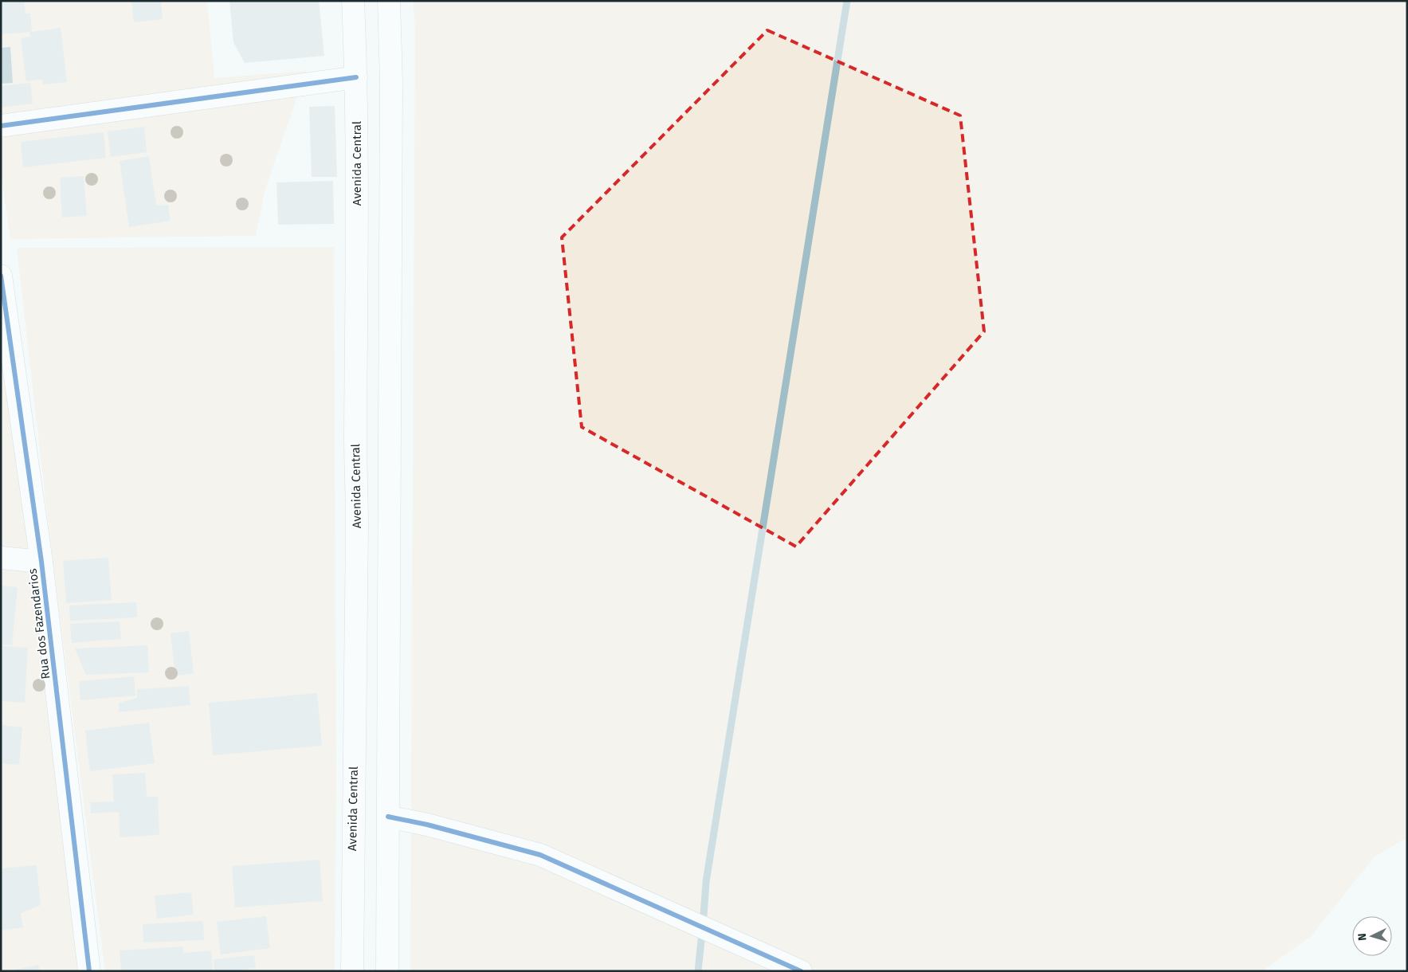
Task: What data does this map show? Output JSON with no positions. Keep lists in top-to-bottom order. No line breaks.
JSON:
{"streets":{"main road":["Avenida Central","Rua dos Fazendarios"]},"north":"left"}
